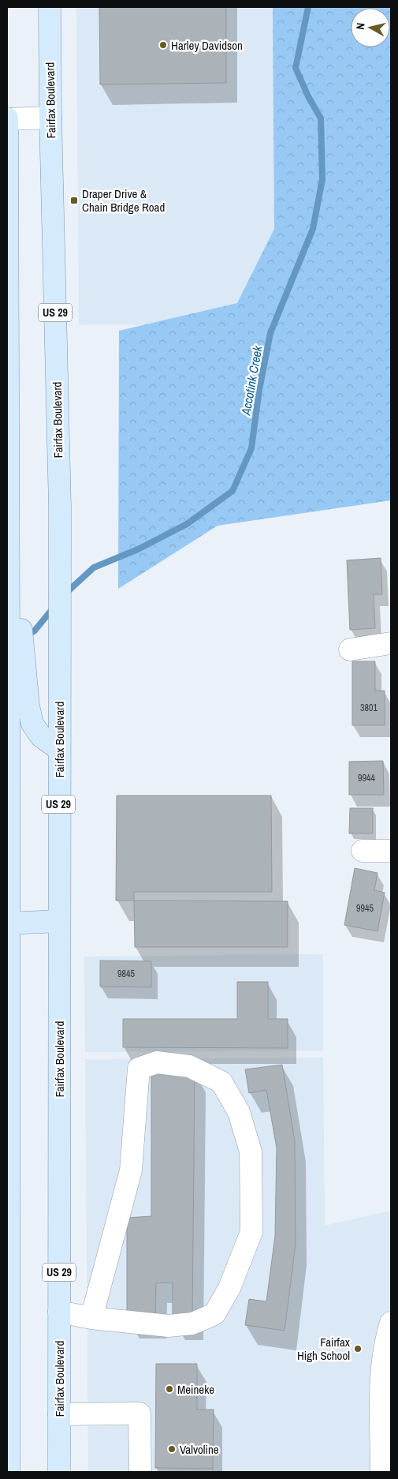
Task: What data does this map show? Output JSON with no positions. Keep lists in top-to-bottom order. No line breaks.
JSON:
{"streets":{"main road":["Fairfax Boulevard","US 29"]},"water":["Accotink Creek"],"places":{"other":["Harley Davidson","Fairfax High School","Meineke","Valvoline"],"transit":["Draper Drive & Chain Bridge Road"]},"house_numbers":["3801","9944","9945","9845"],"north":"left"}
